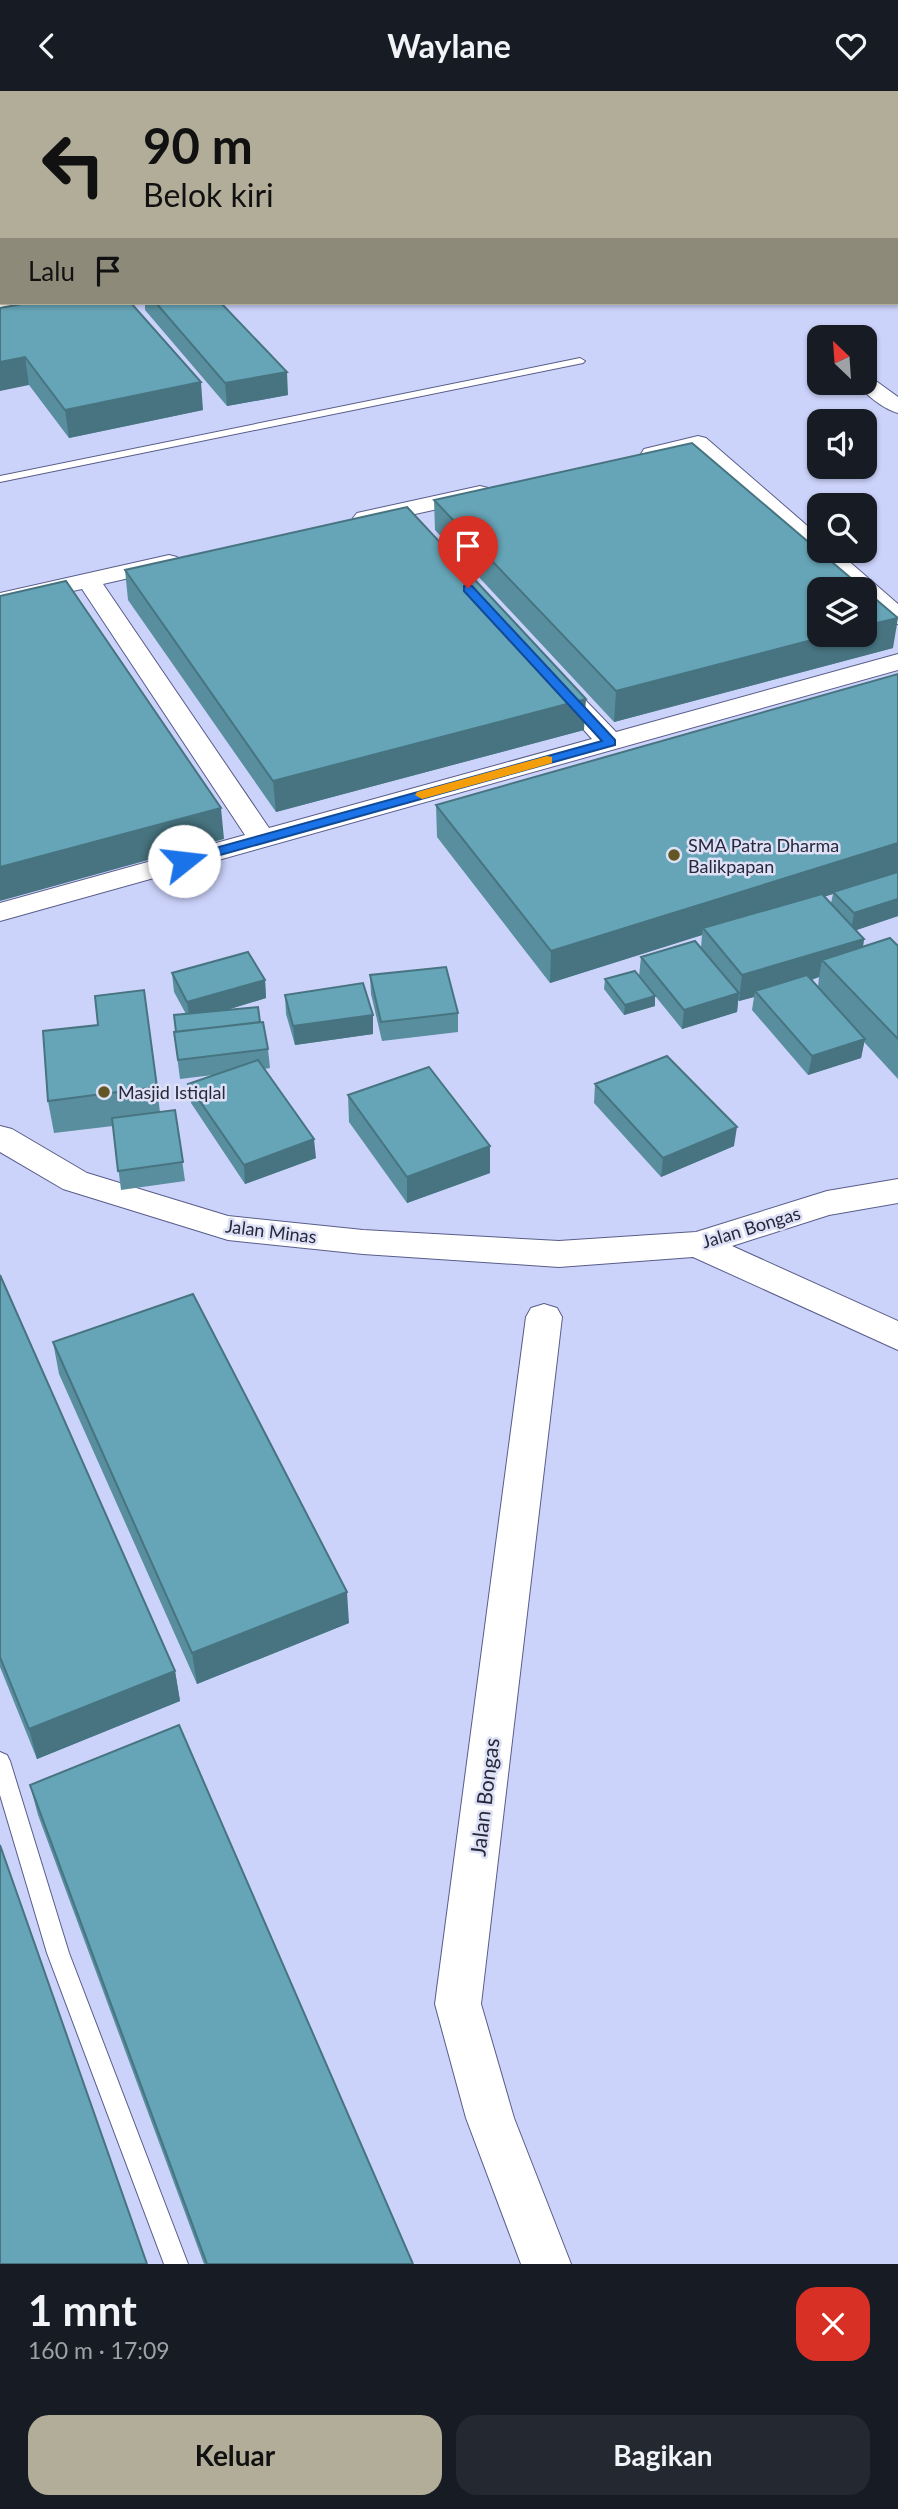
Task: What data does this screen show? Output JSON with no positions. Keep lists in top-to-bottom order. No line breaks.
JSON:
{"streets":{"street":["Jalan Bongas","Jalan Minas"]},"crossings":[["Jalan Bongas","Jalan Minas"]],"places":["SMA Patra Dharma Balikpapan","Masjid Istiqlal"],"north":"top left","page":{"header":"Waylane","turn":["90 m","Belok kiri"],"then":"Lalu","heading":["1 mnt","160 m · 17:09"],"buttons":["Keluar","Bagikan"]}}
